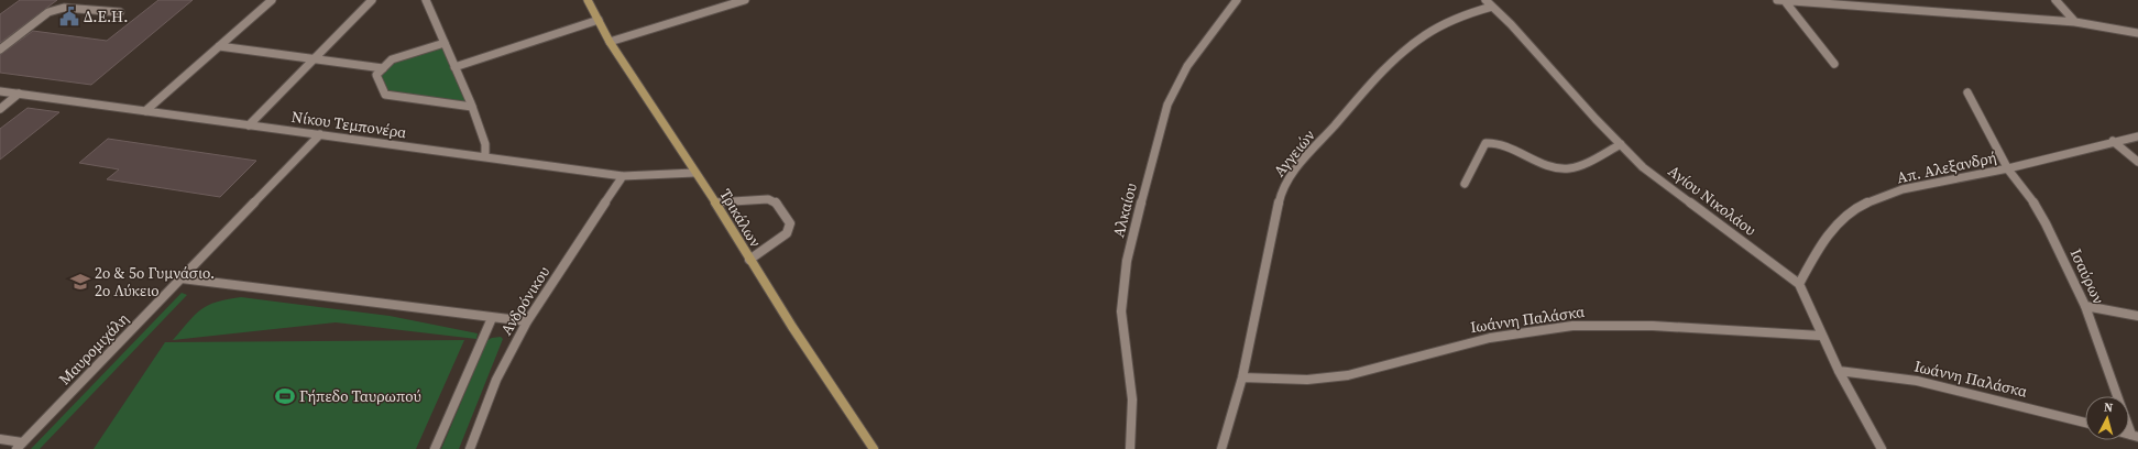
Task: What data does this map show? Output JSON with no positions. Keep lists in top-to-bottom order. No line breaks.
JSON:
{"streets":{"main road":["Τρικάλων"],"street":["Νίκου Τεμπονέρα","Αγγειών","Απ. Αλεξανδρή","Αγίου Νικολάου","Αλκαίου","Ισαύρων","Ανδρόνικου","Ιωάννη Παλάσκα","Μαυρομιχάλη"]},"crossings":[["Νίκου Τεμπονέρα","Τρικάλων"],["Νίκου Τεμπονέρα","Ανδρόνικου"],["Νίκου Τεμπονέρα","Μαυρομιχάλη"],["Αγγειών","Αγίου Νικολάου"],["Αγγειών","Ιωάννη Παλάσκα"],["Απ. Αλεξανδρή","Αγίου Νικολάου"],["Απ. Αλεξανδρή","Ισαύρων"]],"places":{"public building":["Δ.Ε.Η."],"school or university":["2ο & 5ο Γυμνάσιο. 2ο Λύκειο"],"sports":["Γήπεδο Ταυρωπού"]},"north":"top"}
